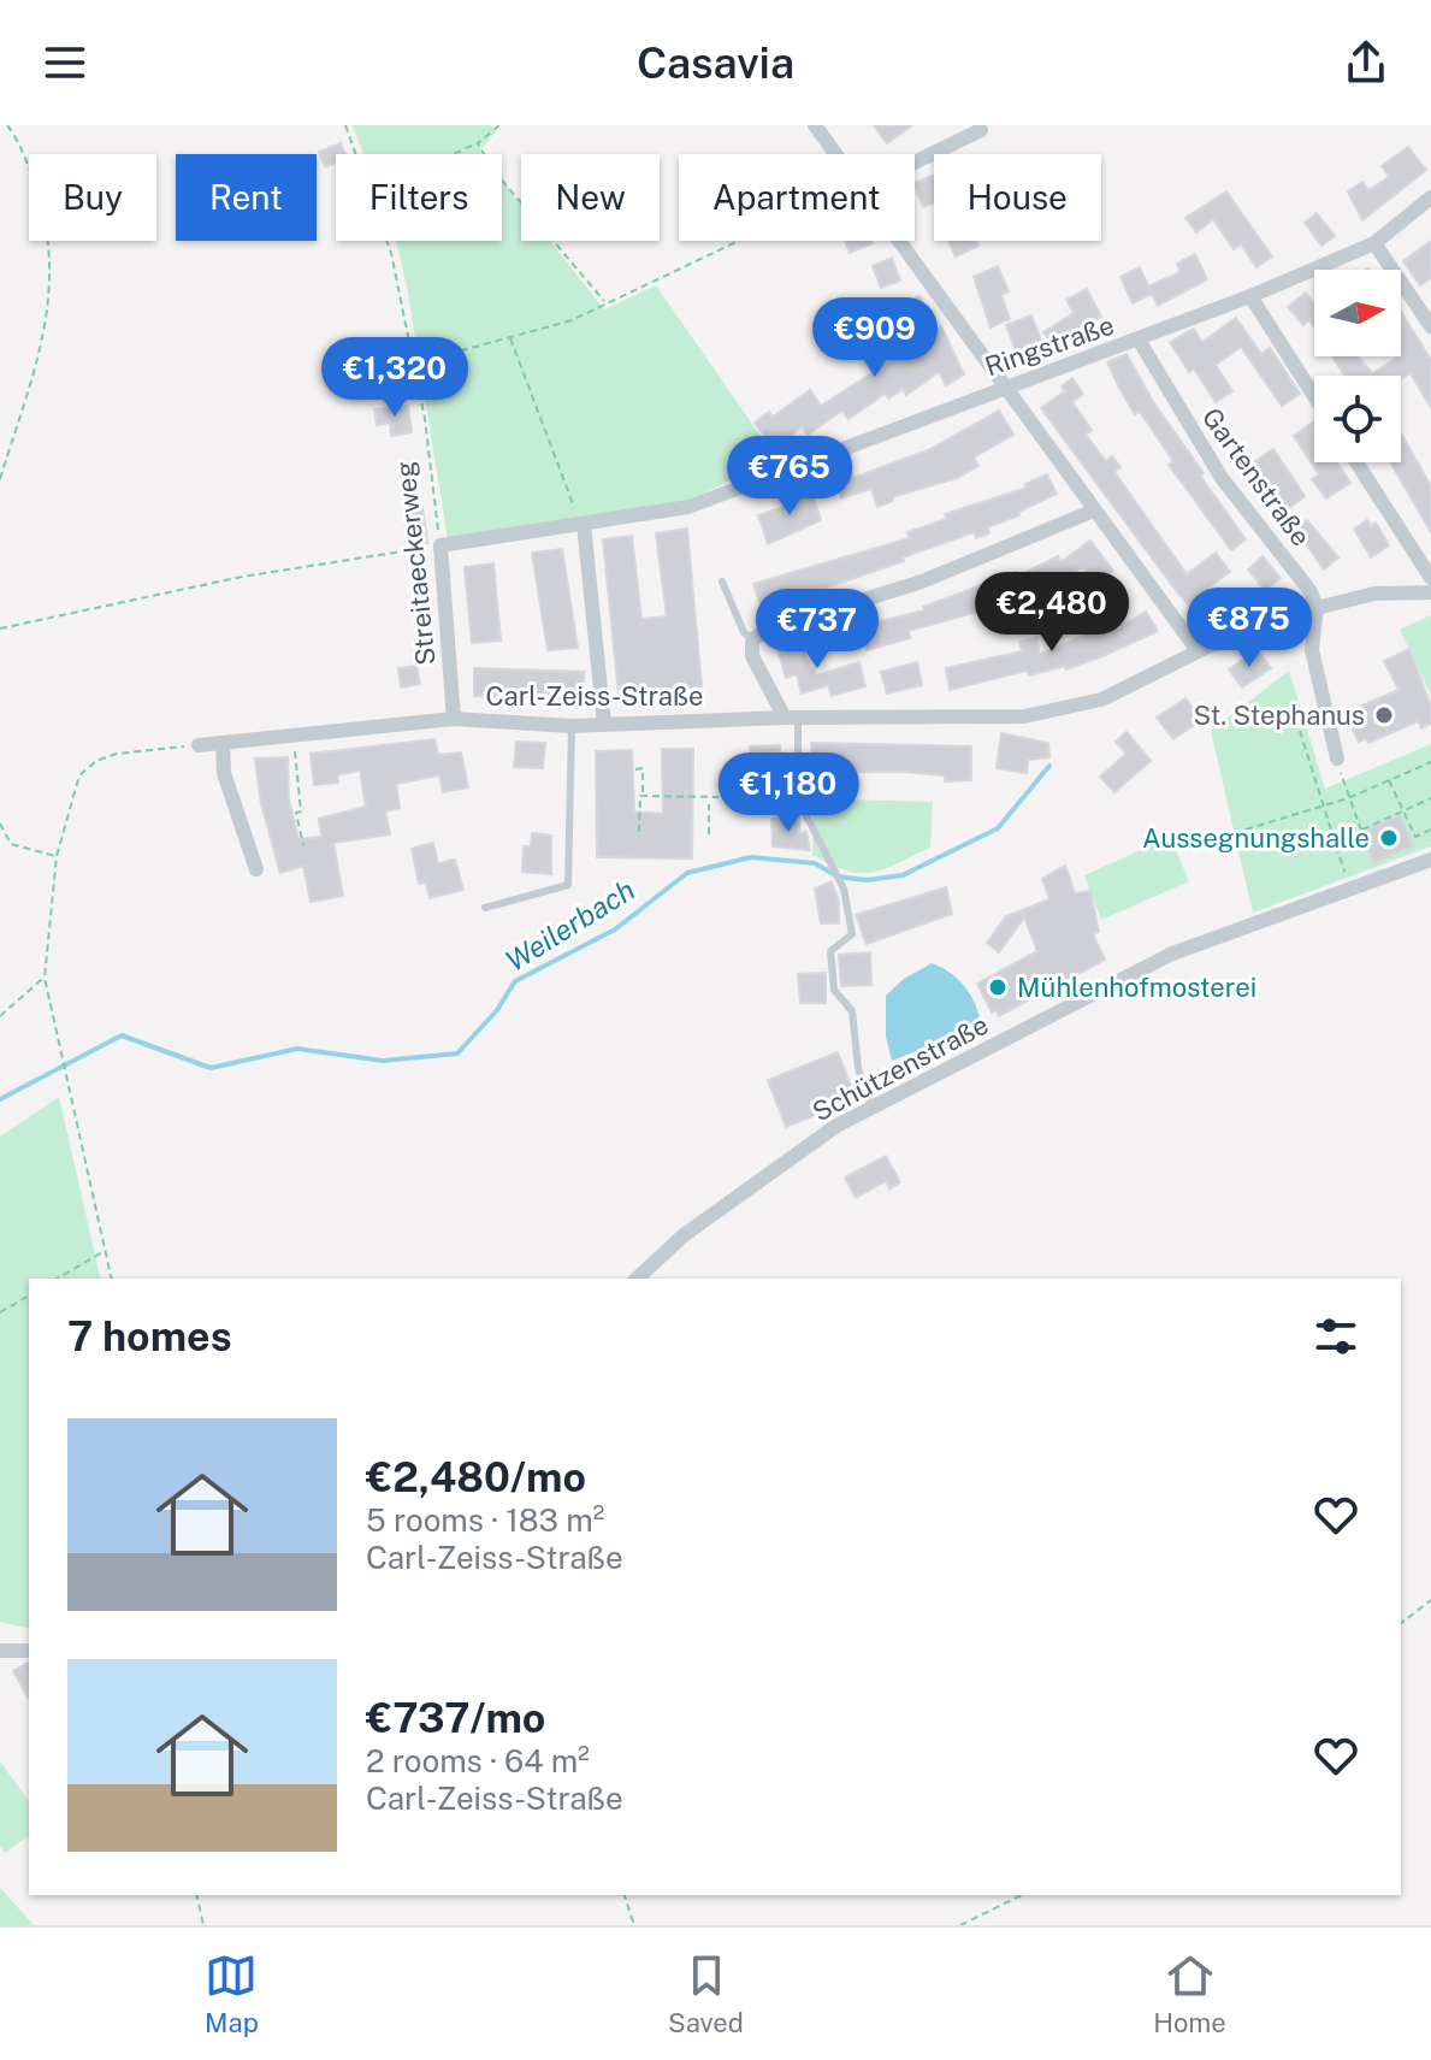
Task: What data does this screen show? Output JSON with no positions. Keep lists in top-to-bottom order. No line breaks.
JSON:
{"streets":{"street":["Ringstraße","Gartenstraße","Streitaeckerweg","Carl-Zeiss-Straße","Schützenstraße"]},"crossings":[["Ringstraße","Gartenstraße"],["Ringstraße","Streitaeckerweg"],["Gartenstraße","Carl-Zeiss-Straße"],["Streitaeckerweg","Carl-Zeiss-Straße"]],"water":["Weilerbach"],"places":["St. Stephanus","Aussegnungshalle","Mühlenhofmosterei"],"north":"right","page":{"header":"Casavia","chip":["Buy","Rent","Filters","New","Apartment","House"],"price":["€909","€1,320","€765","€2,480","€875","€737","€1,180"],"heading":"7 homes","list":[{"name":"€2,480/mo","note":"5 rooms · 183 m² · Carl-Zeiss-Straße"},{"name":"€737/mo","note":"2 rooms · 64 m² · Carl-Zeiss-Straße"}],"tabs":["Map","Saved","Home"]}}
